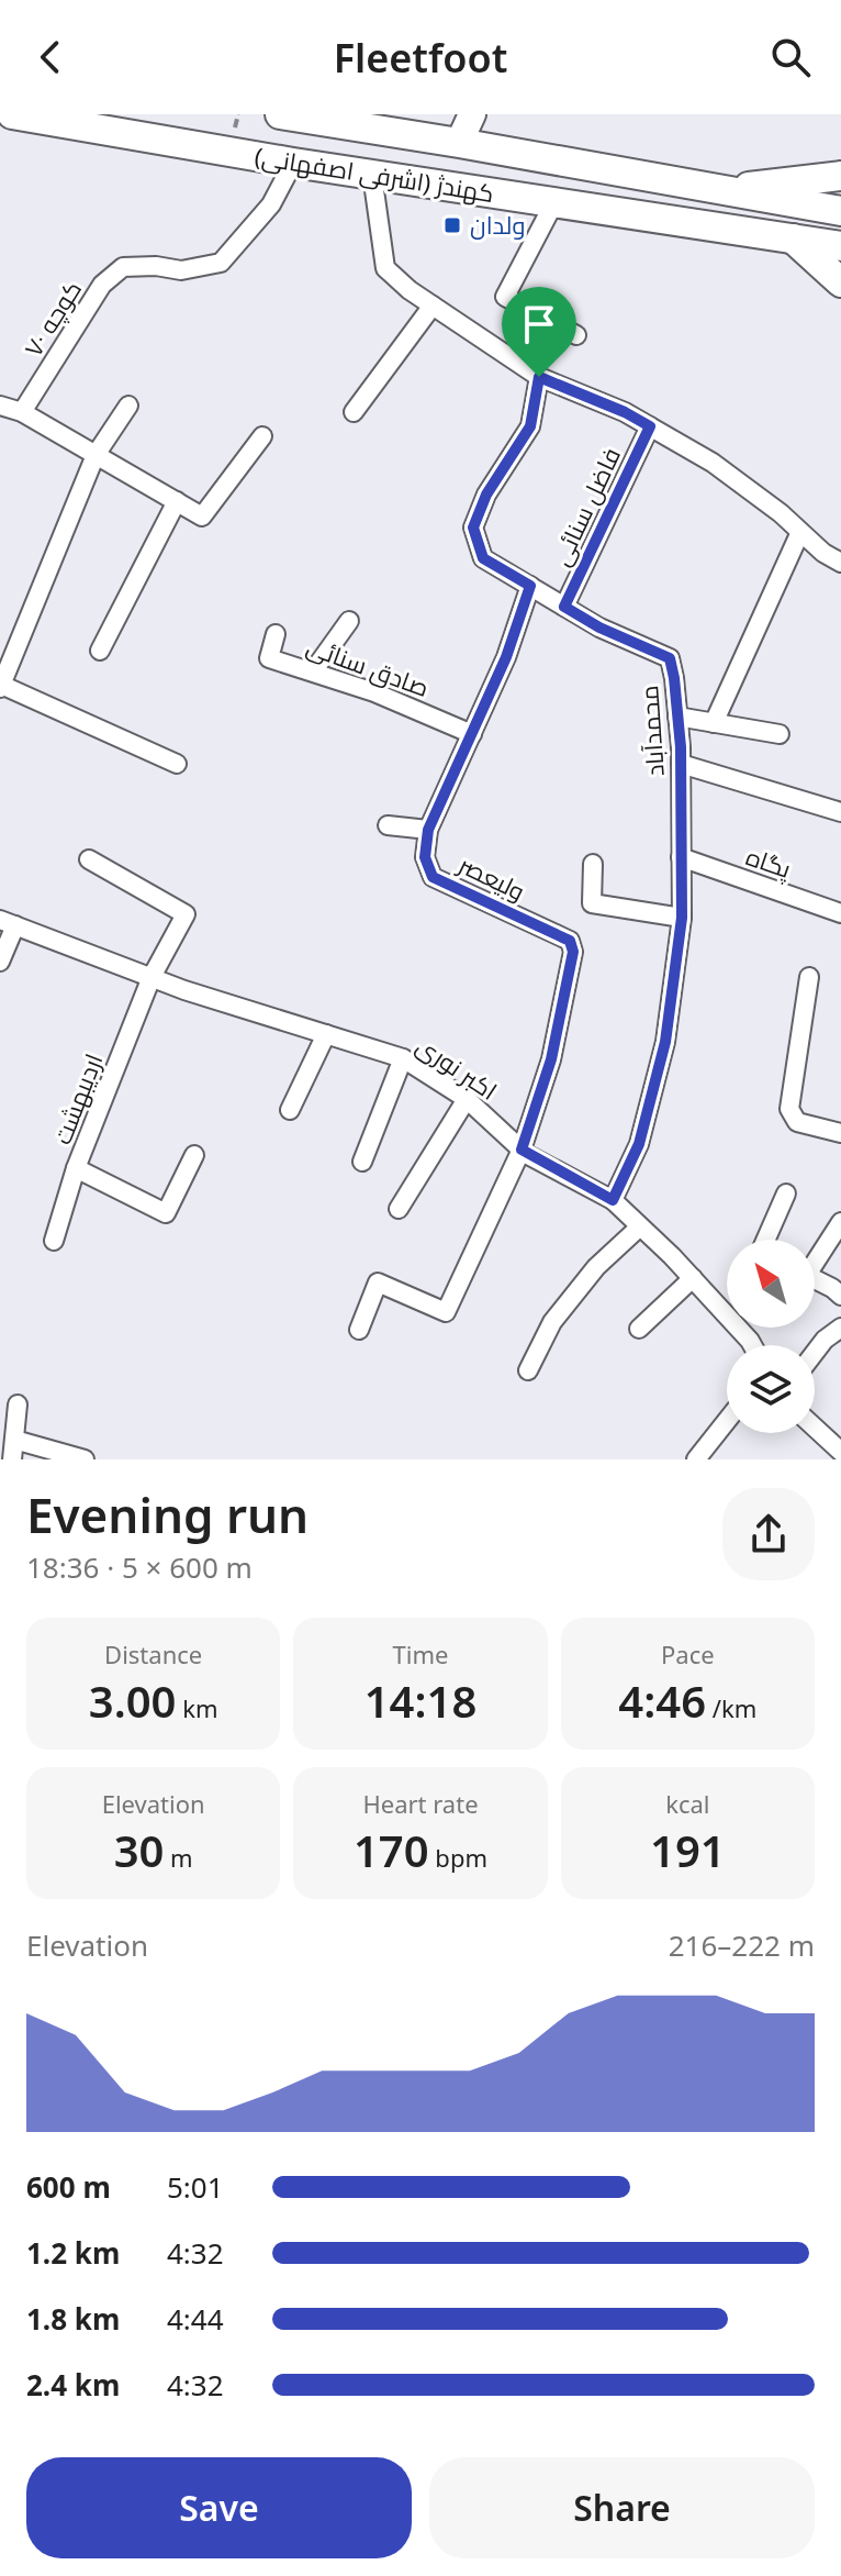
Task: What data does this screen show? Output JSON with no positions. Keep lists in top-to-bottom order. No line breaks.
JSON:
{"streets":{"main road":["کهندژ (اشرفی اصفهانی)"],"street":["کوچه ۷۰","فاضل سنائی","صادق سنائی","محمدآباد","پگاه","ولیعصر","اکبر نوری","اردیبهشت"]},"crossings":[["کهندژ (اشرفی اصفهانی)","کوچه ۷۰"],["فاضل سنائی","محمدآباد"],["صادق سنائی","ولیعصر"],["محمدآباد","پگاه"],["محمدآباد","ولیعصر"],["محمدآباد","اکبر نوری"],["ولیعصر","اکبر نوری"],["اکبر نوری","اردیبهشت"]],"places":{"transit":["ولدان"]},"north":"top left","page":{"header":"Fleetfoot","heading":["Evening run","18:36 · 5 × 600 m"],"stats":[["Distance","3.00 km"],["Time","14:18"],["Pace","4:46 /km"],["Elevation","30 m"],["Heart rate","170 bpm"],["kcal","191"]],"chart":["Elevation","216–222 m"],"list":[{"name":"600 m","note":"5:01"},{"name":"1.2 km","note":"4:32"},{"name":"1.8 km","note":"4:44"},{"name":"2.4 km","note":"4:32"}],"buttons":["Save","Share"]}}
